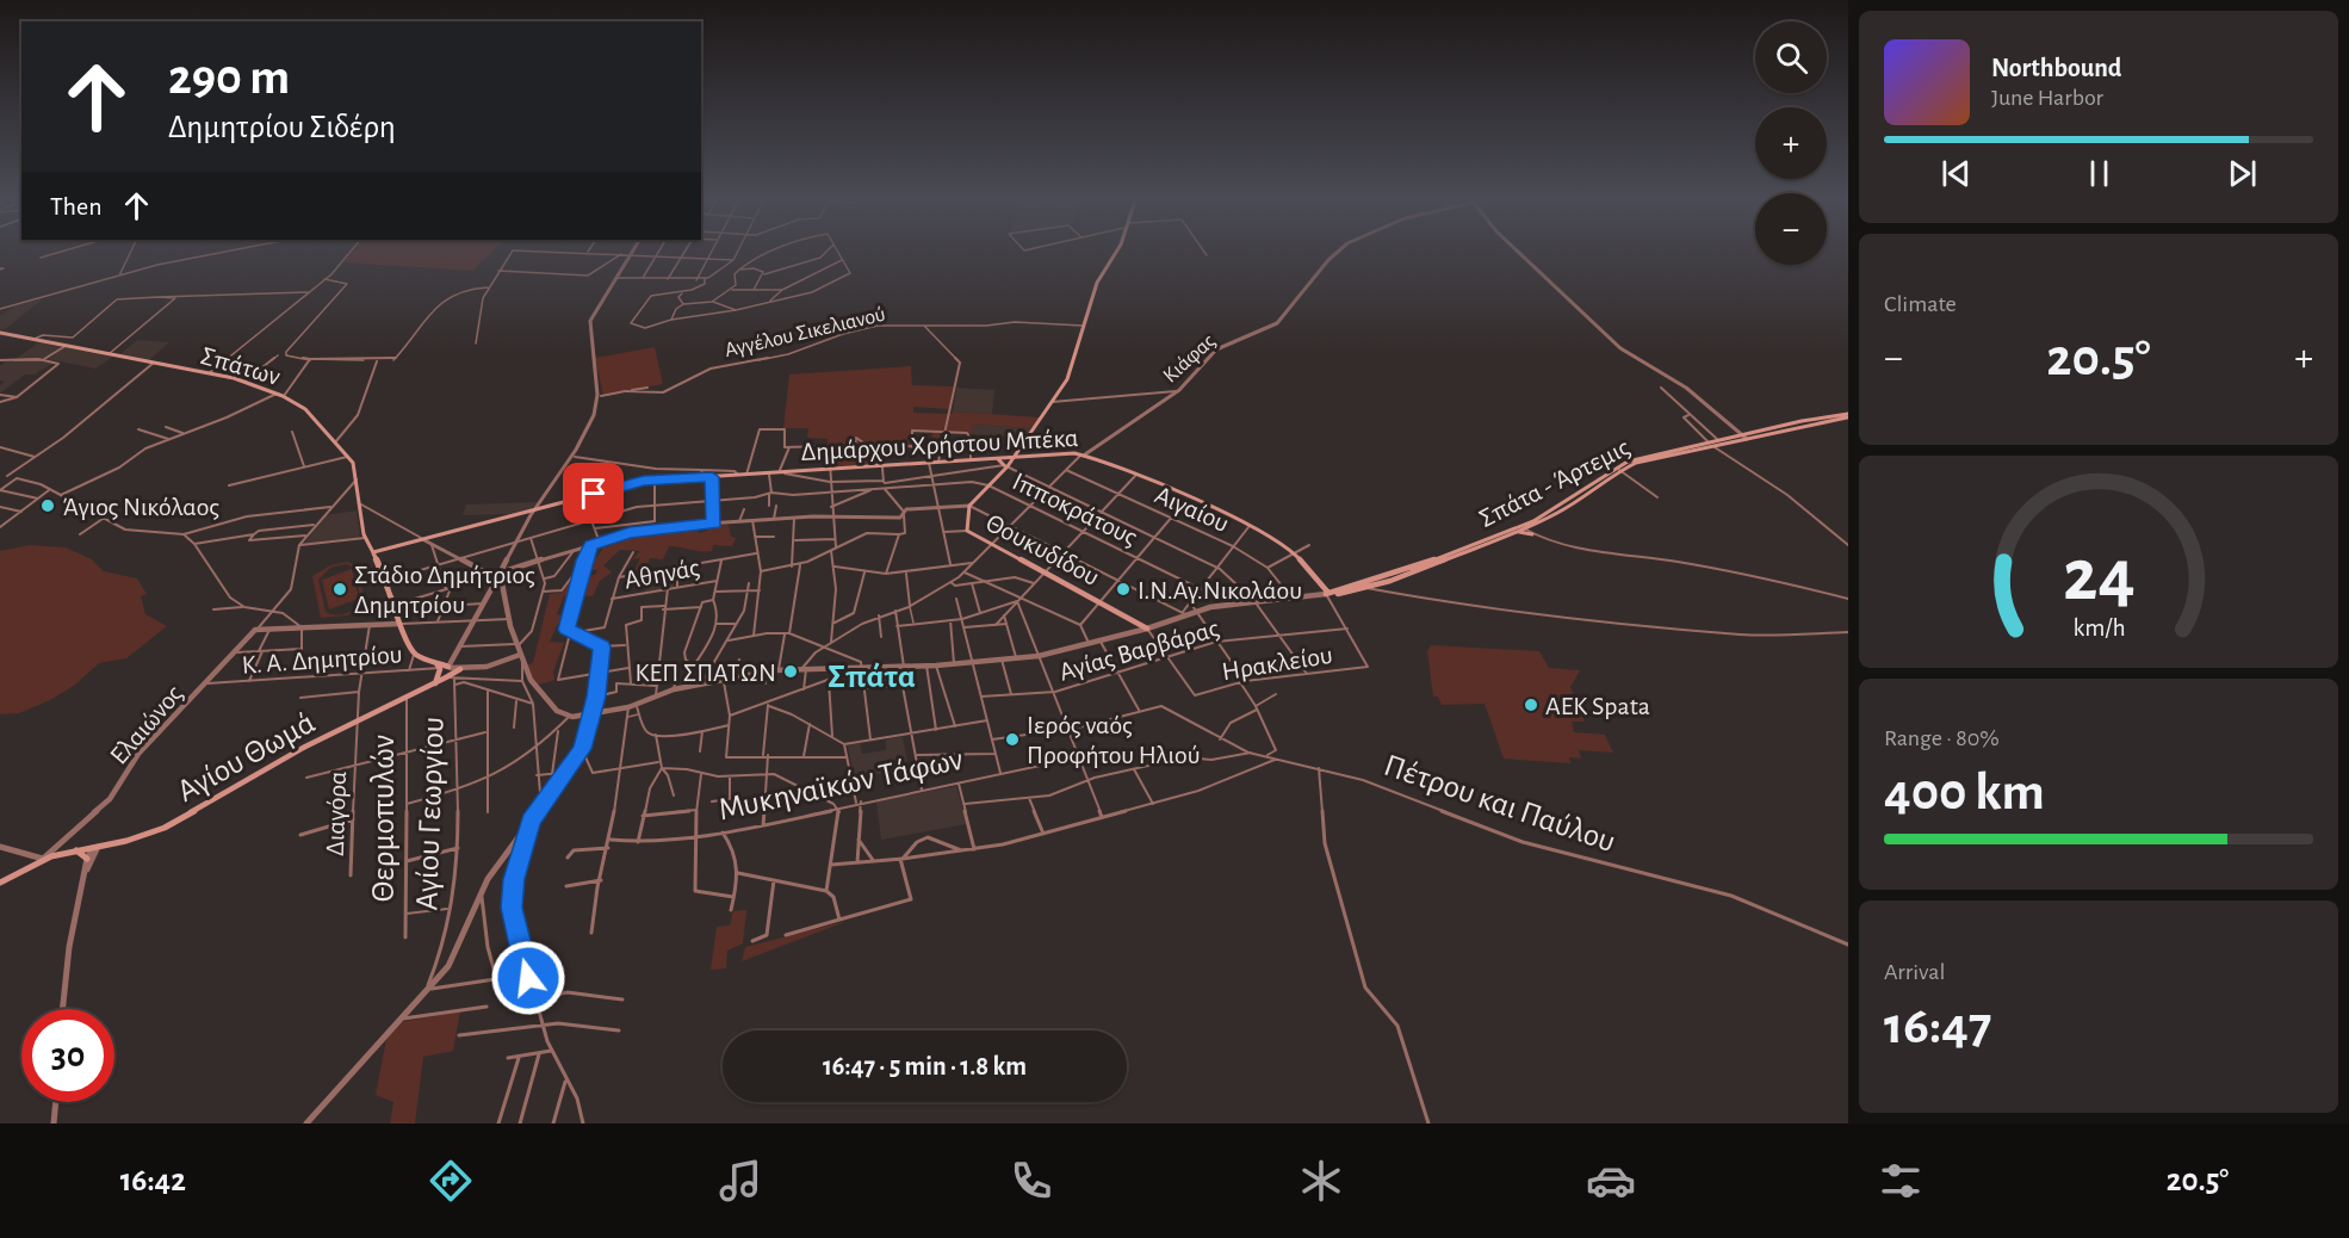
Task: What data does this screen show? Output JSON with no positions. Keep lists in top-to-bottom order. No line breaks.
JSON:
{"streets":{"main road":["Σπάτων","Δημάρχου Χρήστου Μπέκα","Σπάτα - Άρτεμις","Θουκυδίδου","Αγίου Θωμά"],"street":["Αγγέλου Σικελιανού","Κιάφας","Ιπποκράτους","Αιγαίου","Αθηνάς","Αγίας Βαρβάρας","Κ. Α. Δημητρίου","Ηρακλείου","Ελαιώνος","Μυκηναϊκών Τάφων","Πέτρου και Παύλου","Διαγόρα","Αγίου Γεωργίου","Θερμοπυλών"]},"crossings":[["Αγγέλου Σικελιανού","Θουκυδίδου"],["Κιάφας","Δημάρχου Χρήστου Μπέκα"],["Σπάτων","Δημάρχου Χρήστου Μπέκα"],["Σπάτων","Ιπποκράτους"],["Δημάρχου Χρήστου Μπέκα","Σπάτα - Άρτεμις"],["Δημάρχου Χρήστου Μπέκα","Θουκυδίδου"],["Ιπποκράτους","Θουκυδίδου"],["Αγίας Βαρβάρας","Ηρακλείου"],["Κ. Α. Δημητρίου","Ελαιώνος"],["Κ. Α. Δημητρίου","Αγίου Θωμά"],["Κ. Α. Δημητρίου","Διαγόρα"],["Κ. Α. Δημητρίου","Αγίου Γεωργίου"],["Ελαιώνος","Αγίου Θωμά"],["Αγίου Θωμά","Διαγόρα"],["Αγίου Θωμά","Αγίου Γεωργίου"],["Αγίου Θωμά","Θερμοπυλών"]],"districts":["Σπάτα"],"places":["Άγιος Νικόλαος","Στάδιο Δημήτριος Δημητρίου","Ι.Ν.Αγ.Νικολάου","ΚΕΠ ΣΠΑΤΩΝ","AEK Spata","Ιερός ναός Προφήτου Ηλιού"],"page":{"map_buttons":["+","−"],"turn":["290 m","Δημητρίου Σιδέρη"],"song":["Northbound","June Harbor"],"then":"Then","tile":["Climate",["Range · 80%","400 km"],["Arrival","16:47"]],"heat":["−","20.5°","+"],"limit":"30","trip":"16:47 · 5 min · 1.8 km","tabs":["16:42","20.5°"],"gauge":["24","km/h"]}}
